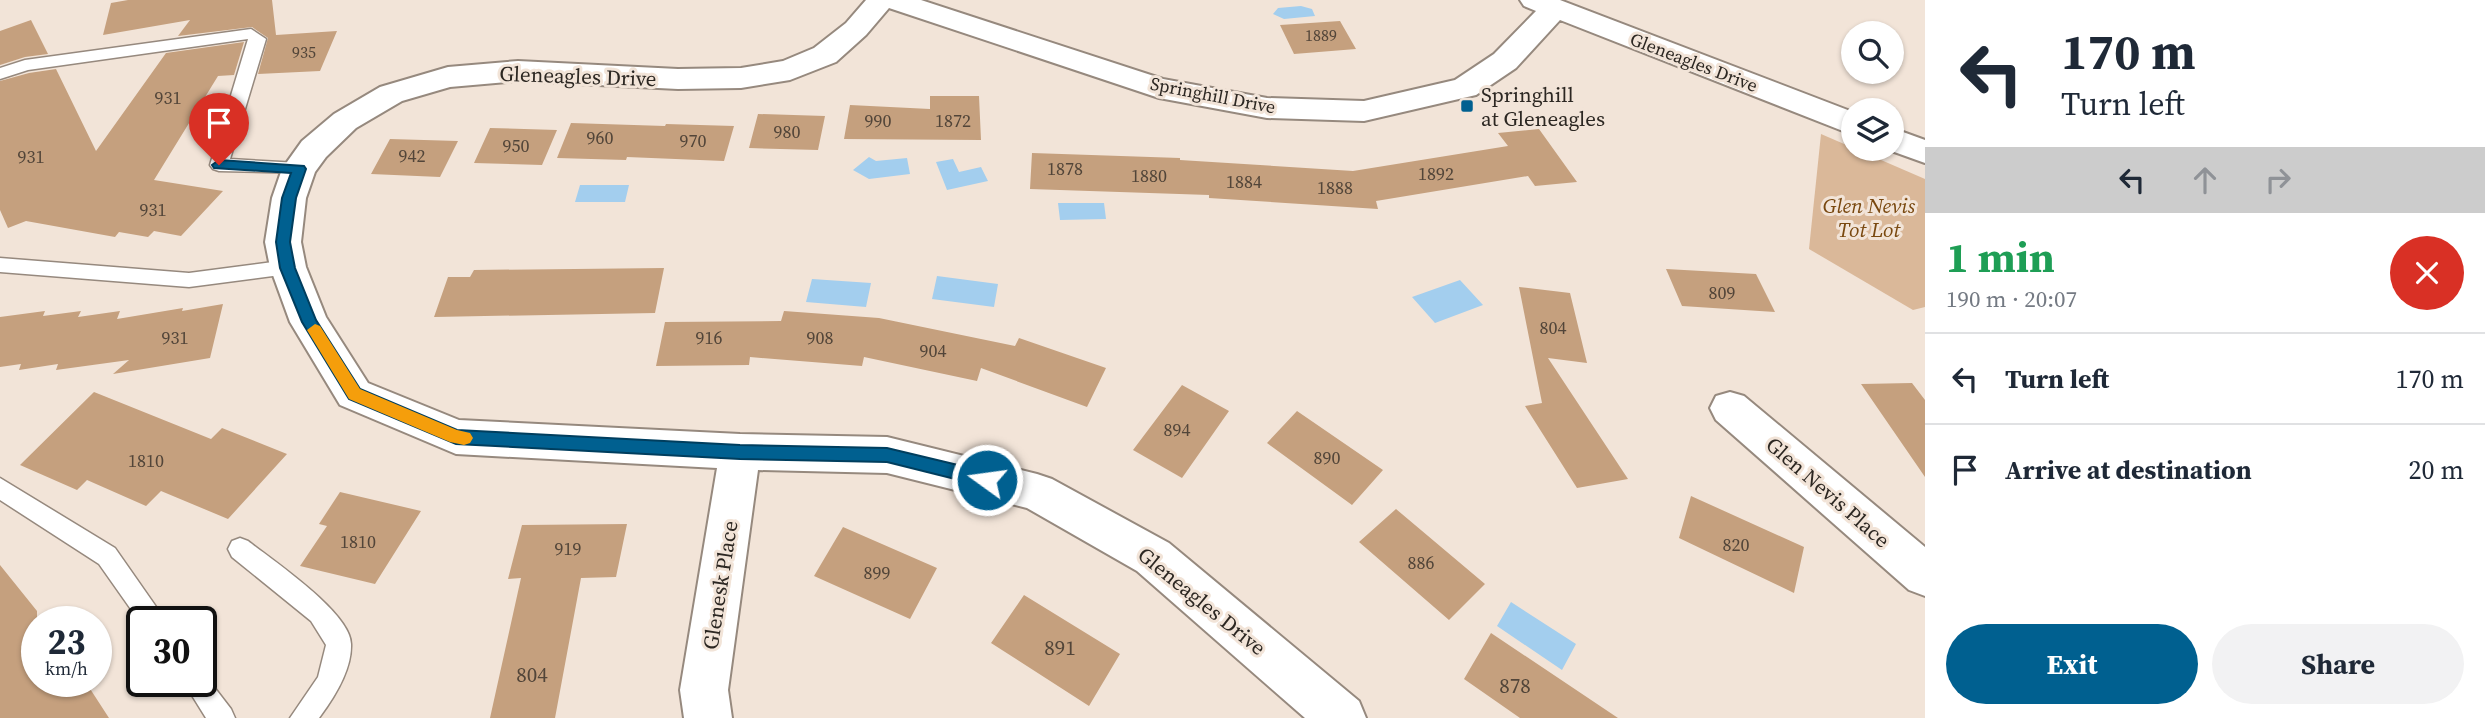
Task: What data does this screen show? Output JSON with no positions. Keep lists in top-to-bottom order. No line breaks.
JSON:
{"streets":{"street":["Gleneagles Drive","Springhill Drive","Glen Nevis Place","Glenesk Place"]},"crossings":[["Gleneagles Drive","Springhill Drive"],["Gleneagles Drive","Glenesk Place"]],"parks":["Glen Nevis Tot Lot"],"places":{"transit":["Springhill at Gleneagles"]},"house_numbers":["1889","935","931","990","1872","980","960","970","950","942","931","1878","1892","1880","1884","1888","931","809","804","931","916","908","904","894","890","1810","1810","820","919","886","899","891","804","878"],"page":{"turn":["170 m","Turn left"],"heading":["1 min","190 m · 20:07"],"list":[{"name":"Turn left","value":"170 m"},{"name":"Arrive at destination","value":"20 m"}],"speed":"23 km/h","limit":"30","buttons":["Exit","Share"]}}
